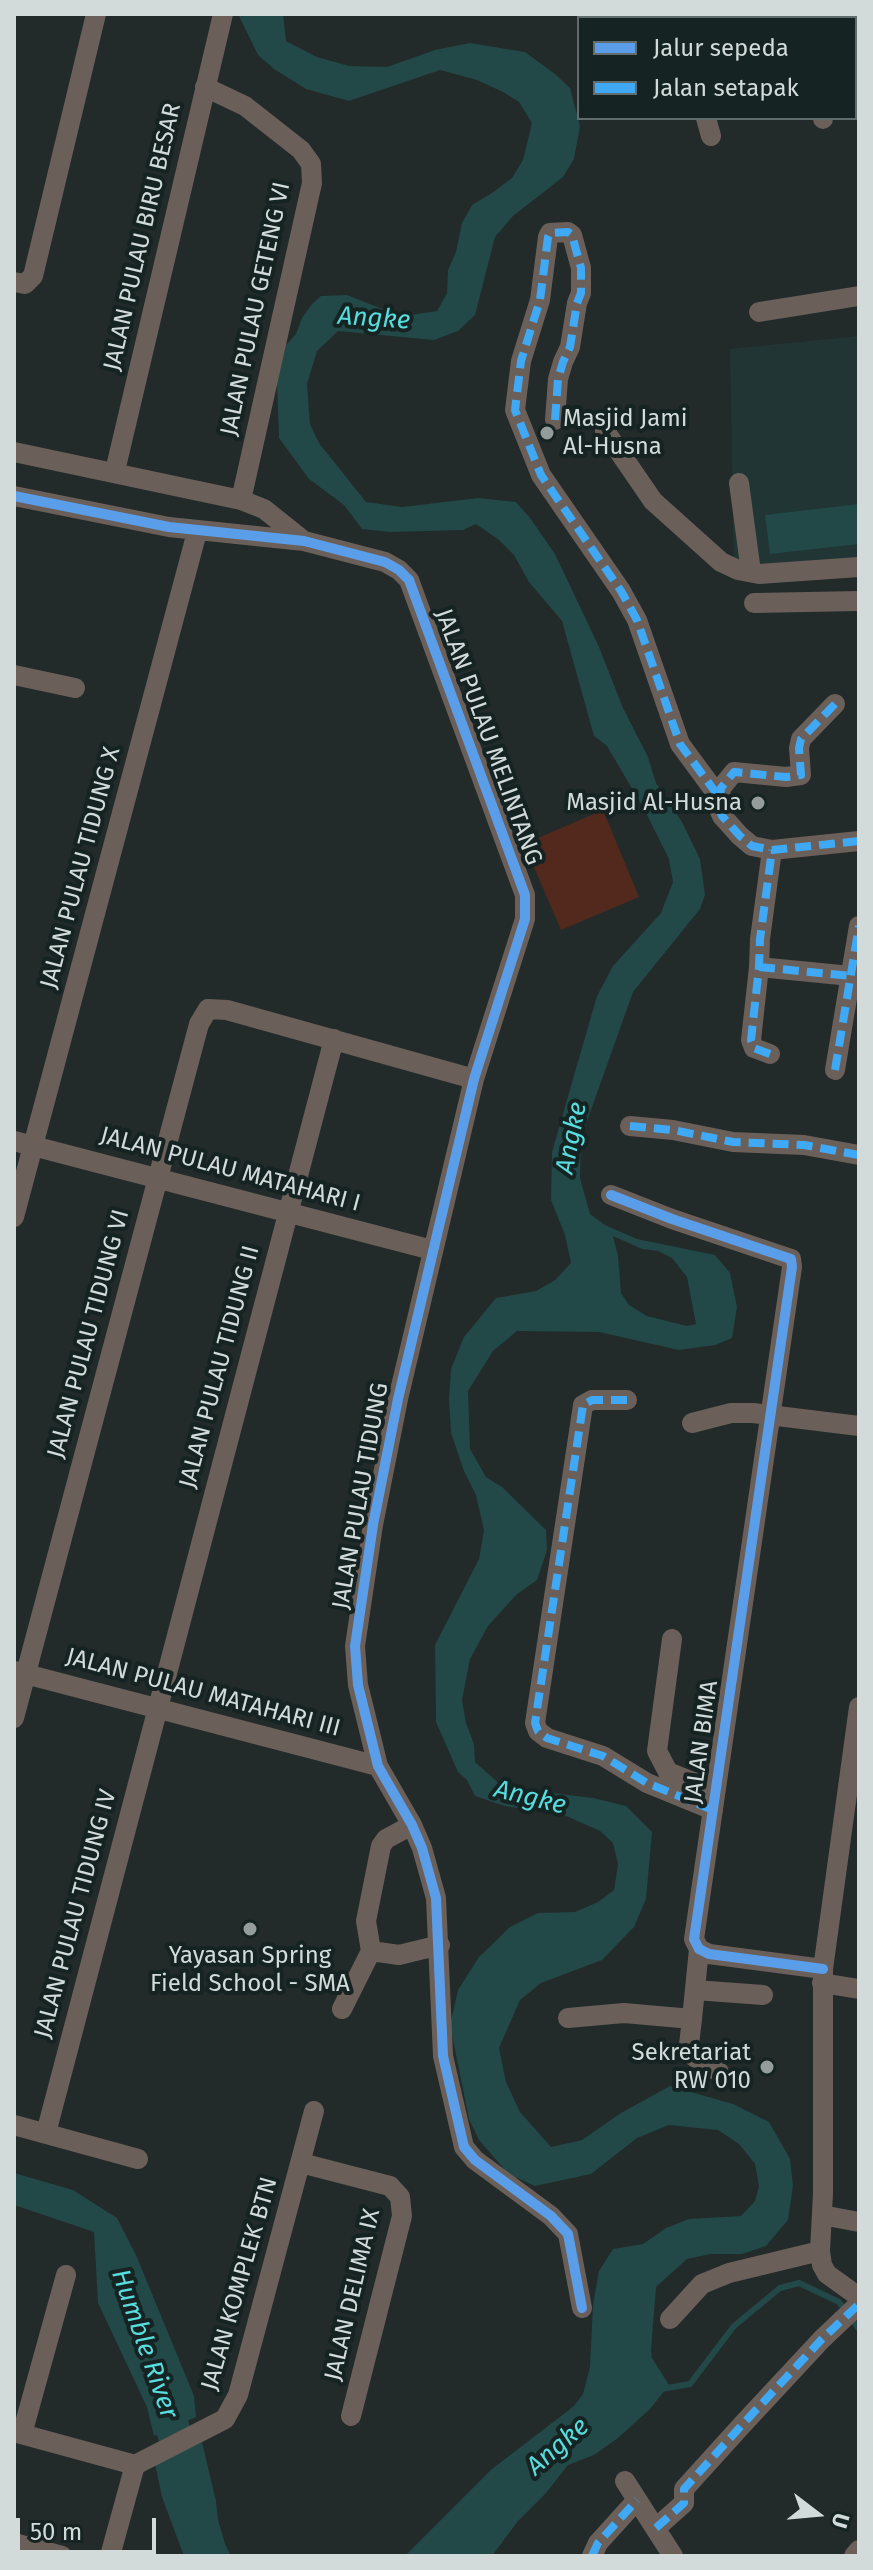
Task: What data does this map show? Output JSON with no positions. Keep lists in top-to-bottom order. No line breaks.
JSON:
{"streets":{"street":["JALAN PULAU BIRU BESAR","JALAN PULAU GETENG VI","JALAN PULAU MELINTANG","JALAN PULAU TIDUNG X","JALAN PULAU MATAHARI I","JALAN PULAU TIDUNG VI","JALAN PULAU TIDUNG II","JALAN PULAU TIDUNG","JALAN PULAU MATAHARI III","JALAN BIMA","JALAN PULAU TIDUNG IV","JALAN KOMPLEK BTN","JALAN DELIMA IX"]},"crossings":[["JALAN PULAU BIRU BESAR","JALAN PULAU GETENG VI"],["JALAN PULAU MELINTANG","JALAN PULAU TIDUNG X"],["JALAN PULAU MELINTANG","JALAN PULAU MATAHARI I"],["JALAN PULAU MELINTANG","JALAN PULAU TIDUNG"],["JALAN PULAU TIDUNG X","JALAN PULAU MATAHARI I"],["JALAN PULAU MATAHARI I","JALAN PULAU TIDUNG VI"],["JALAN PULAU MATAHARI I","JALAN PULAU TIDUNG II"],["JALAN PULAU MATAHARI I","JALAN PULAU TIDUNG"],["JALAN PULAU TIDUNG VI","JALAN PULAU TIDUNG II"],["JALAN PULAU TIDUNG VI","JALAN PULAU MATAHARI III"],["JALAN PULAU TIDUNG II","JALAN PULAU MATAHARI III"],["JALAN PULAU TIDUNG II","JALAN PULAU TIDUNG IV"],["JALAN PULAU TIDUNG","JALAN PULAU MATAHARI III"],["JALAN PULAU MATAHARI III","JALAN PULAU TIDUNG IV"],["JALAN KOMPLEK BTN","JALAN DELIMA IX"]],"water":["Angke","Humble River"],"places":["Masjid Jami Al-Husna","Masjid Al-Husna","Yayasan Spring Field School - SMA","Sekretariat RW 010"],"legend":["Jalur sepeda","Jalan setapak"],"scale_bar":"50 m","north":"right"}
